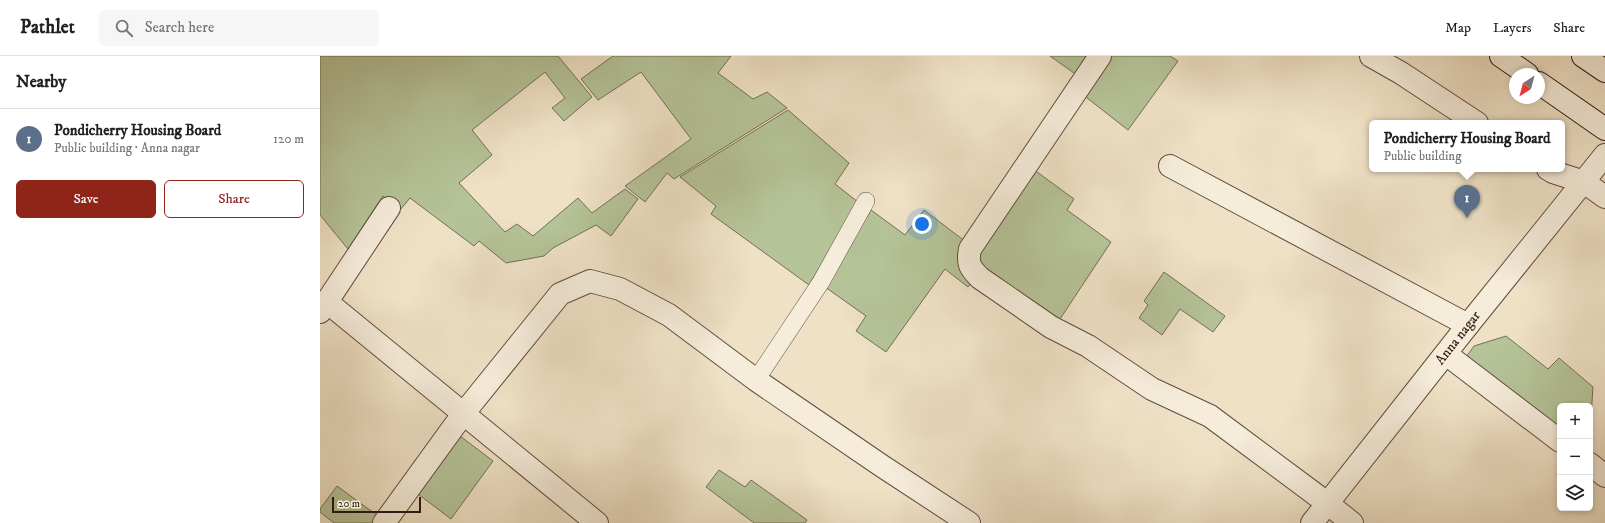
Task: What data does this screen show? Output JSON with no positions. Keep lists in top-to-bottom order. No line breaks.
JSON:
{"streets":{"street":["Anna nagar"]},"scale_bar":"20 m","north":"bottom left","page":{"header":"Pathlet","search":"Search here","nav":["Map","Layers","Share"],"heading":"Nearby","list":[{"mark":"1","name":"Pondicherry Housing Board","note":"Public building · Anna nagar","value":"120 m"}],"popup":["Pondicherry Housing Board","Public building"],"buttons":["Save","Share"],"pins":"1","map_buttons":["+","−"],"scale":"20 m"}}
